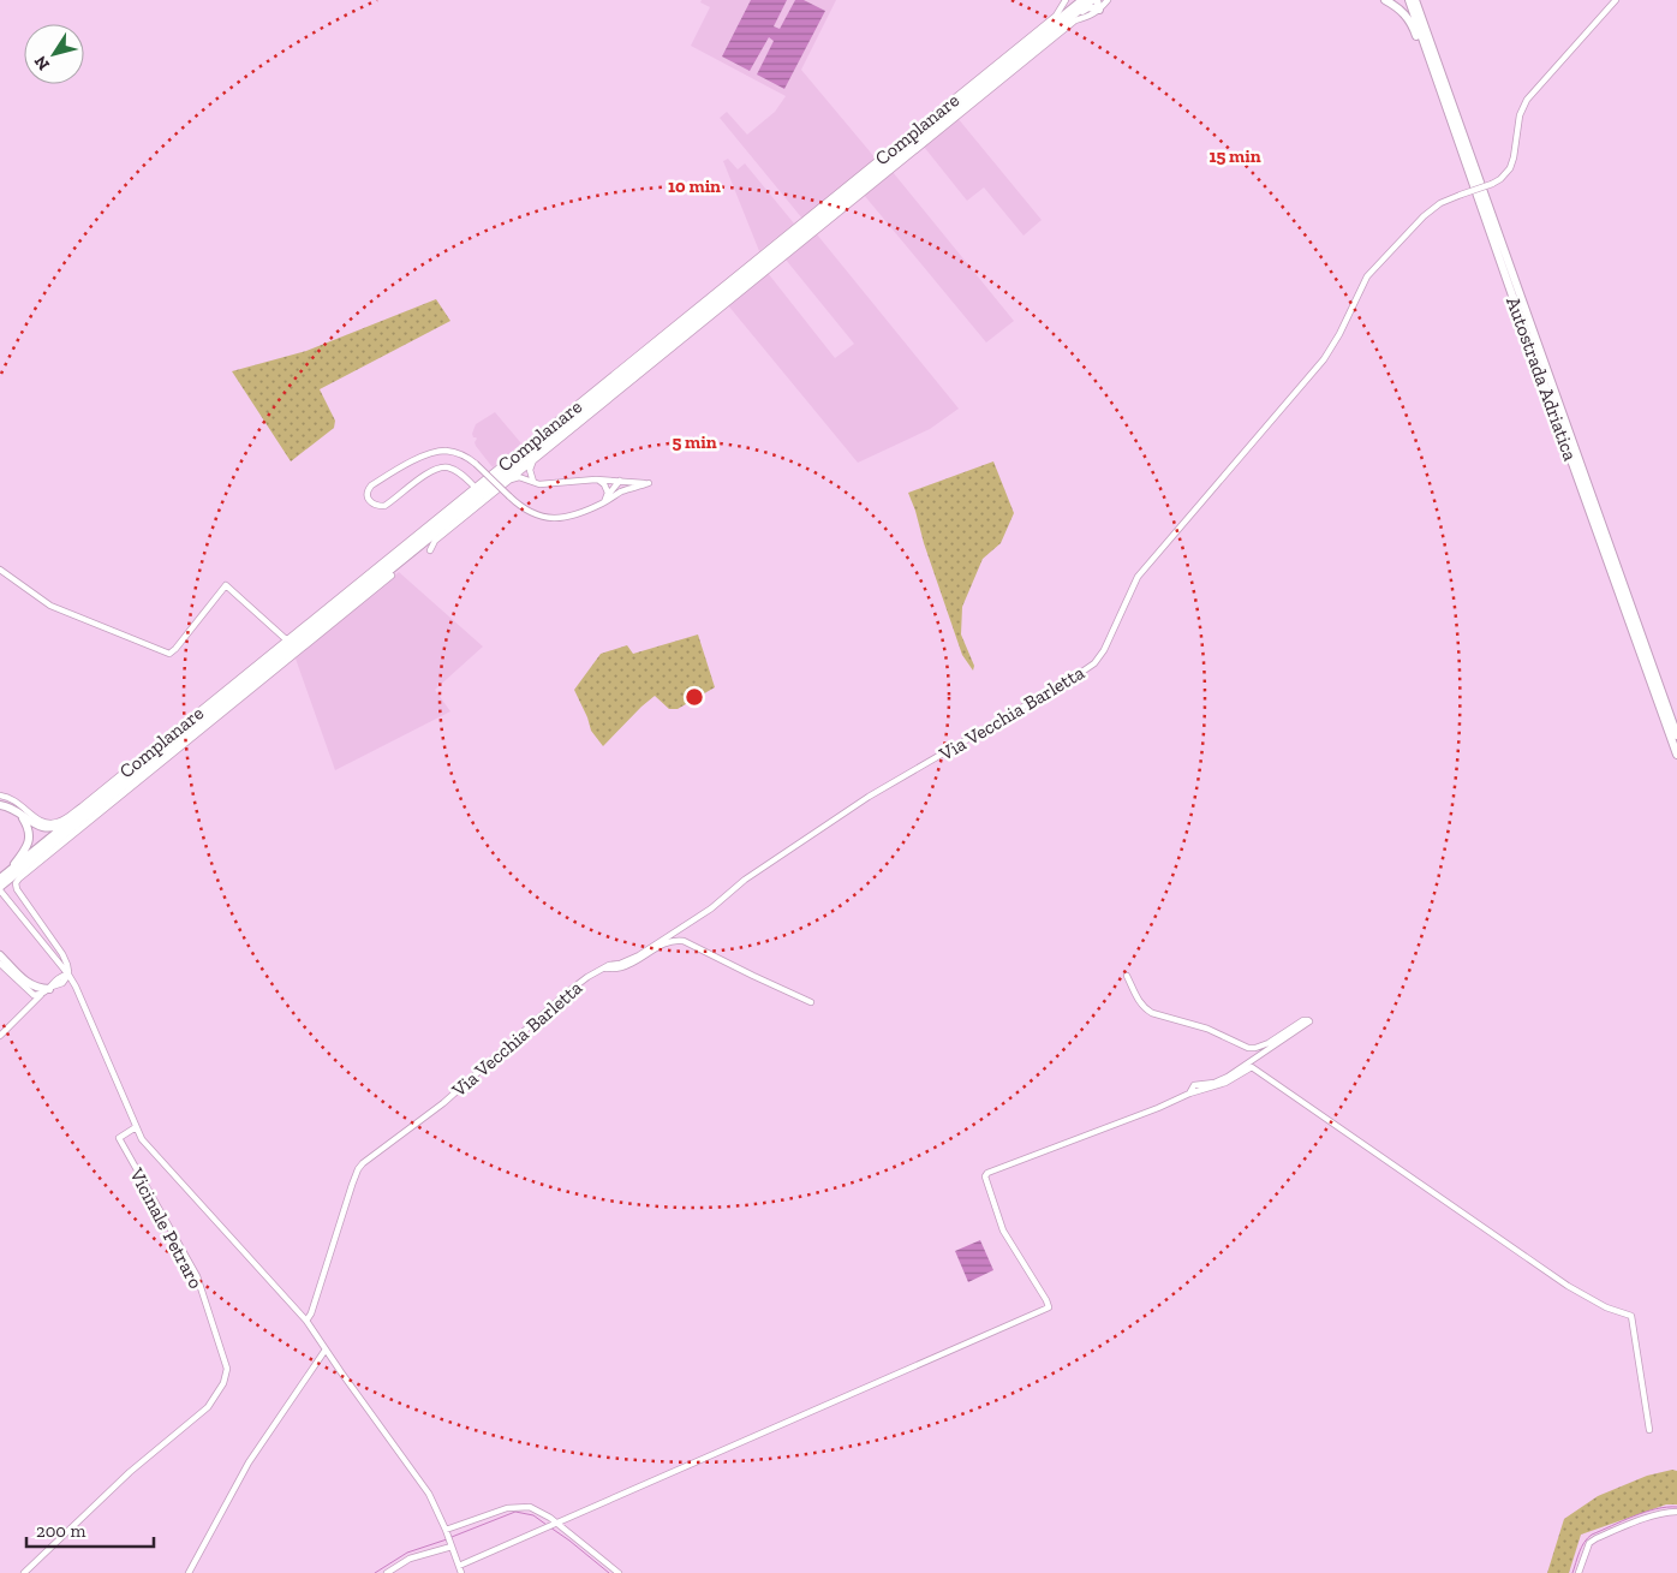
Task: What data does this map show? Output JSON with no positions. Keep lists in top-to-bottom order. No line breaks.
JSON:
{"streets":{"highway":["Autostrada Adriatica"],"street":["Complanare","Via Vecchia Barletta","Vicinale Petraro"]},"scale_bar":"200 m","north":"bottom left","rings":["15 min","10 min","5 min"]}
